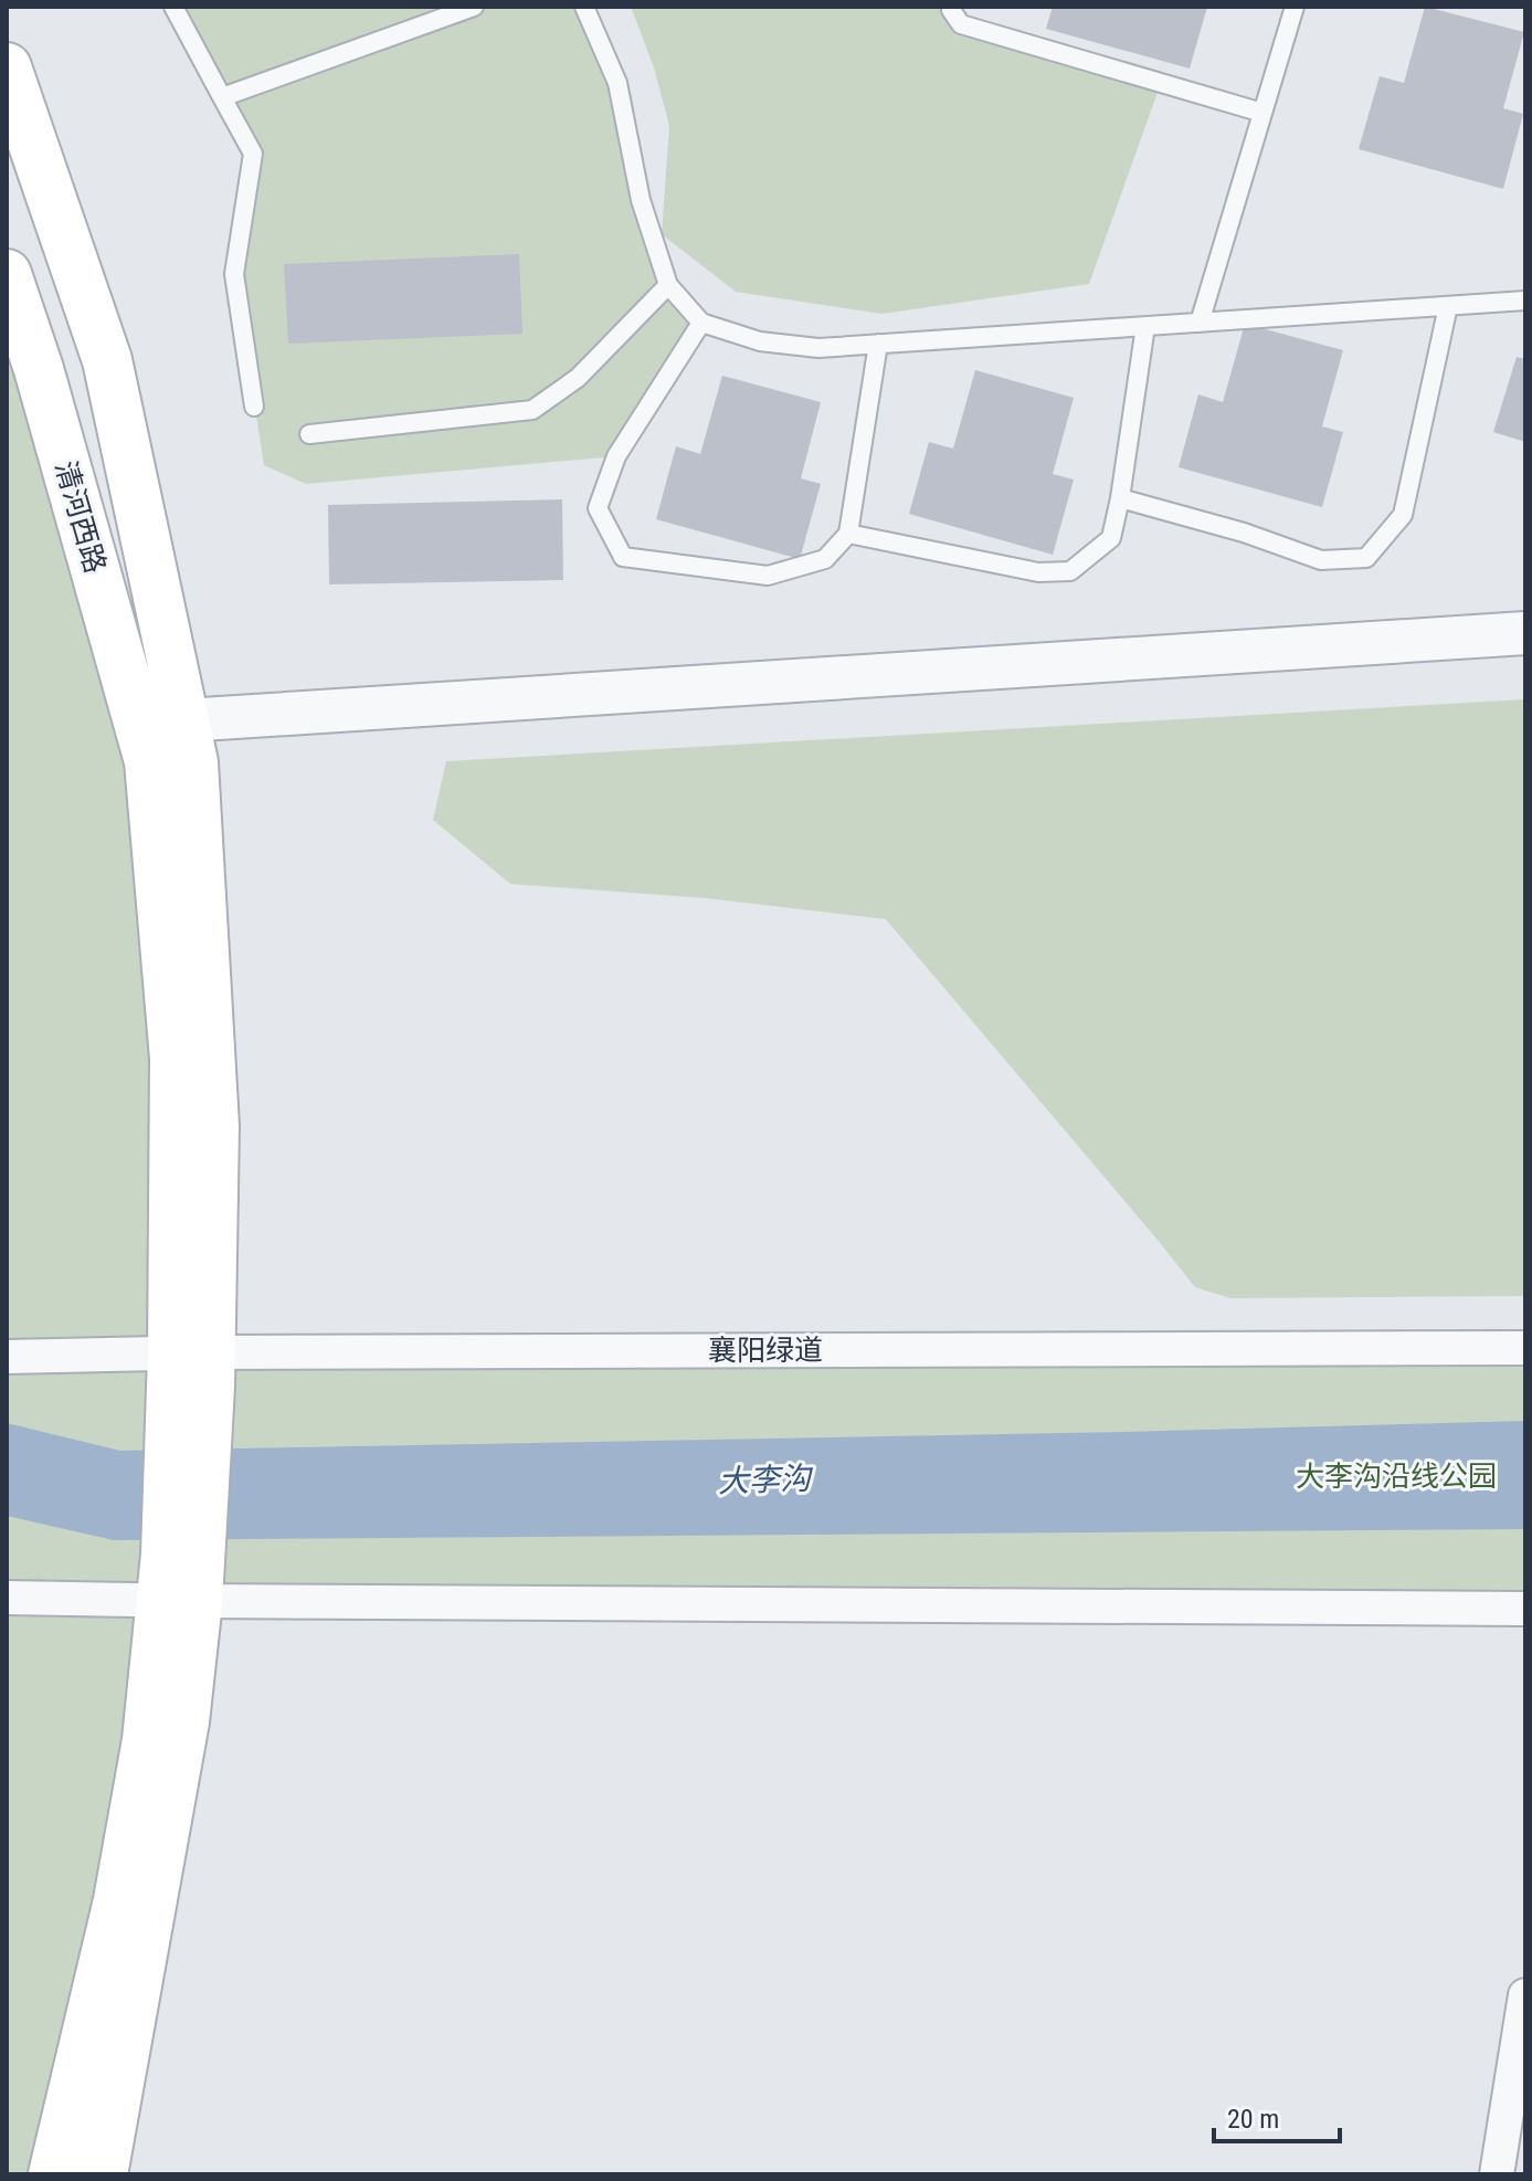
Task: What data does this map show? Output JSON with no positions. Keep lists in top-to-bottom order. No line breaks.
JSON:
{"streets":{"main road":["清河西路"],"street":["襄阳绿道"]},"water":["大李沟"],"parks":["大李沟沿线公园"],"scale_bar":"20 m"}
